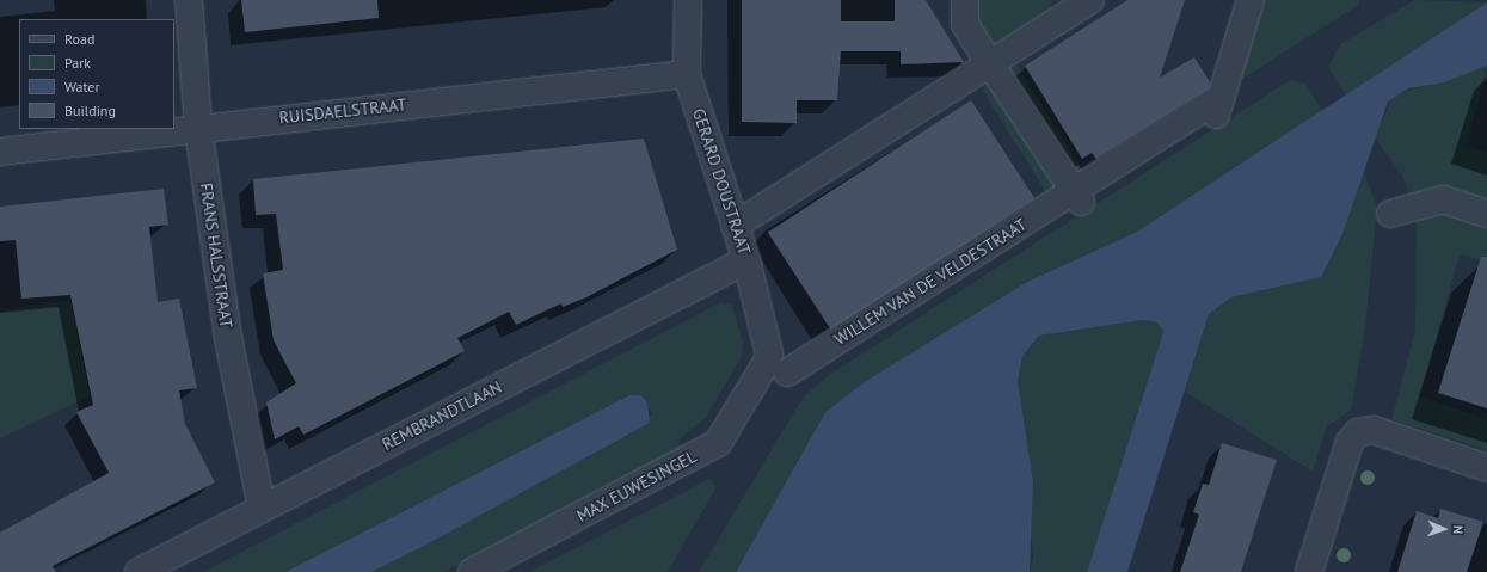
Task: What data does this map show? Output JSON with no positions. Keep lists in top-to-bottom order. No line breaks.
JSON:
{"streets":{"street":["RUISDAELSTRAAT","GERARD DOUSTRAAT","FRANS HALSSTRAAT","WILLEM VAN DE VELDESTRAAT","REMBRANDTLAAN","MAX EUWESINGEL"]},"crossings":[["RUISDAELSTRAAT","GERARD DOUSTRAAT"],["RUISDAELSTRAAT","FRANS HALSSTRAAT"],["GERARD DOUSTRAAT","WILLEM VAN DE VELDESTRAAT"],["GERARD DOUSTRAAT","REMBRANDTLAAN"],["GERARD DOUSTRAAT","MAX EUWESINGEL"],["FRANS HALSSTRAAT","REMBRANDTLAAN"],["WILLEM VAN DE VELDESTRAAT","MAX EUWESINGEL"]],"legend":["Road","Park","Water","Building"],"north":"right"}
